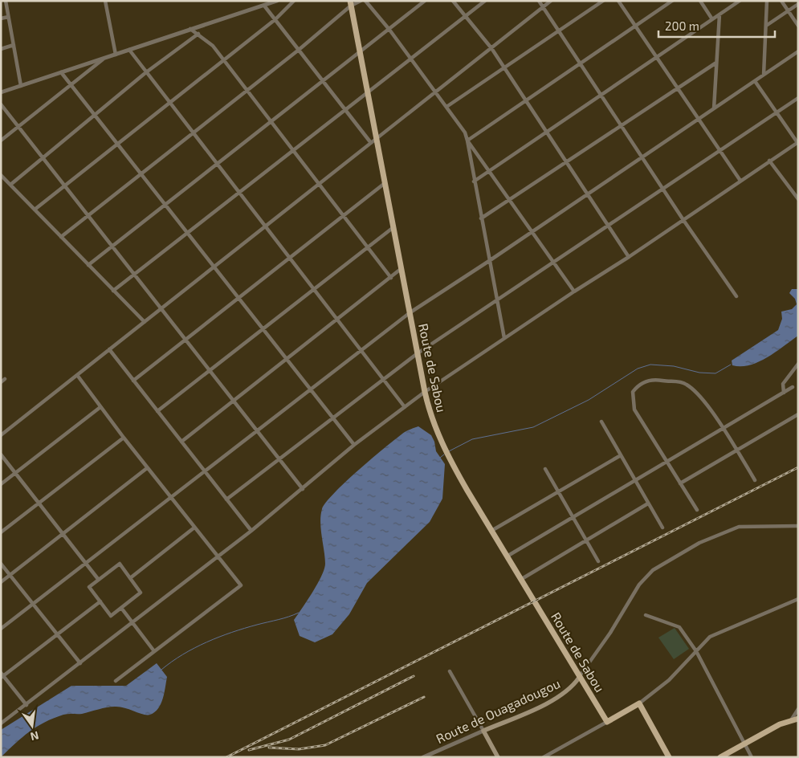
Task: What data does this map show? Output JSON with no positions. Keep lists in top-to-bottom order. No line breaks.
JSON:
{"streets":{"main road":["Route de Sabou","Route de Ouagadougou"]},"crossings":[["Route de Sabou","Route de Ouagadougou"]],"scale_bar":"200 m","north":"bottom"}
